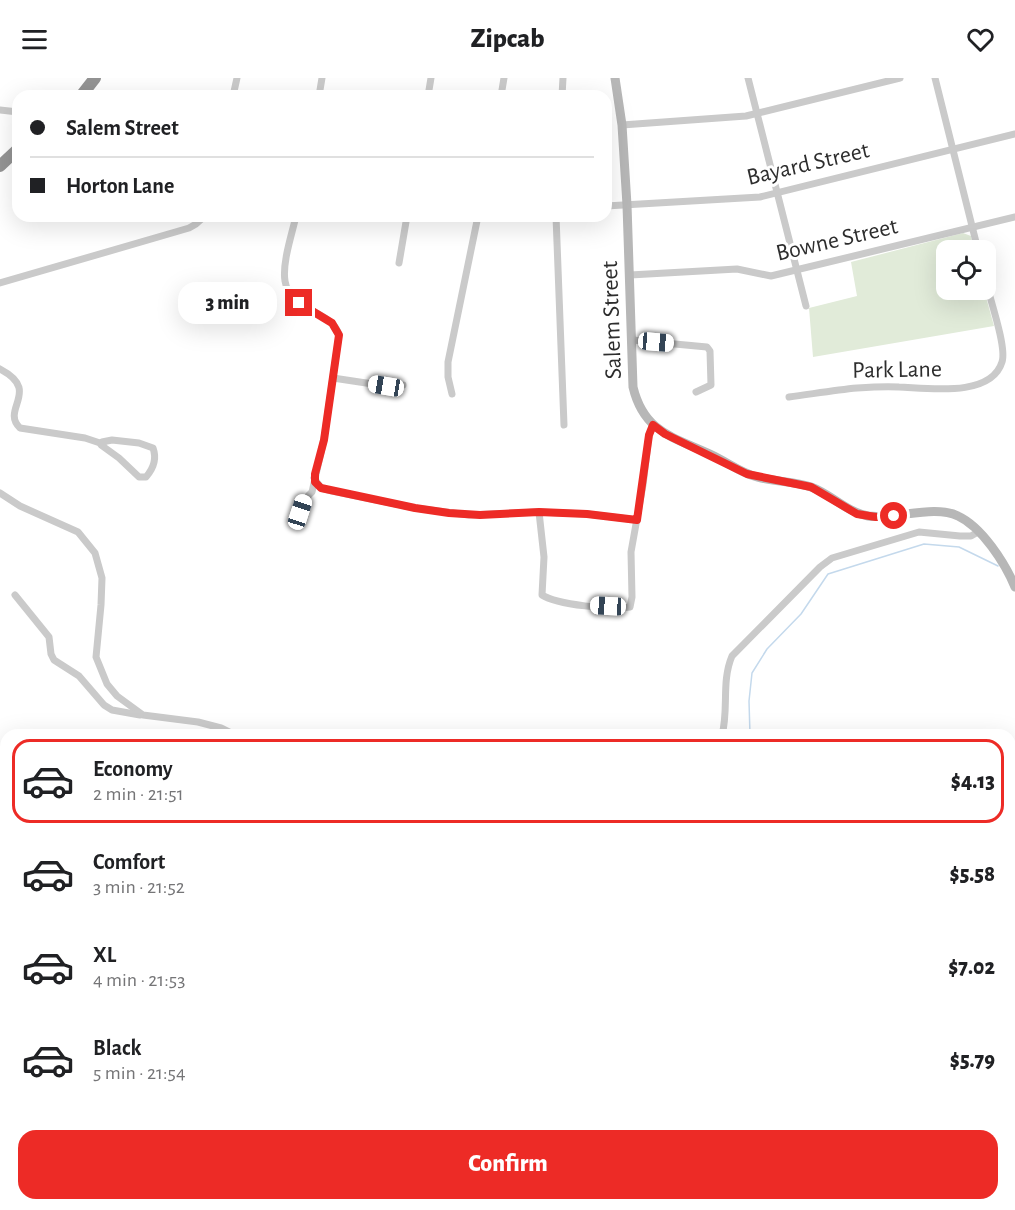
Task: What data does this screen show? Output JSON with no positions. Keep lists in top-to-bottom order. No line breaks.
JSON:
{"streets":{"street":["Bayard Street","Bowne Street","Salem Street","Park Lane"]},"crossings":[["Bayard Street","Salem Street"],["Bowne Street","Salem Street"]],"page":{"header":"Zipcab","banner":["Salem Street","Horton Lane"],"bubble":"3 min","list":[{"name":"Economy","note":"2 min · 21:51","value":"$4.13"},{"name":"Comfort","note":"3 min · 21:52","value":"$5.58"},{"name":"XL","note":"4 min · 21:53","value":"$7.02"},{"name":"Black","note":"5 min · 21:54","value":"$5.79"}],"buttons":"Confirm"}}
